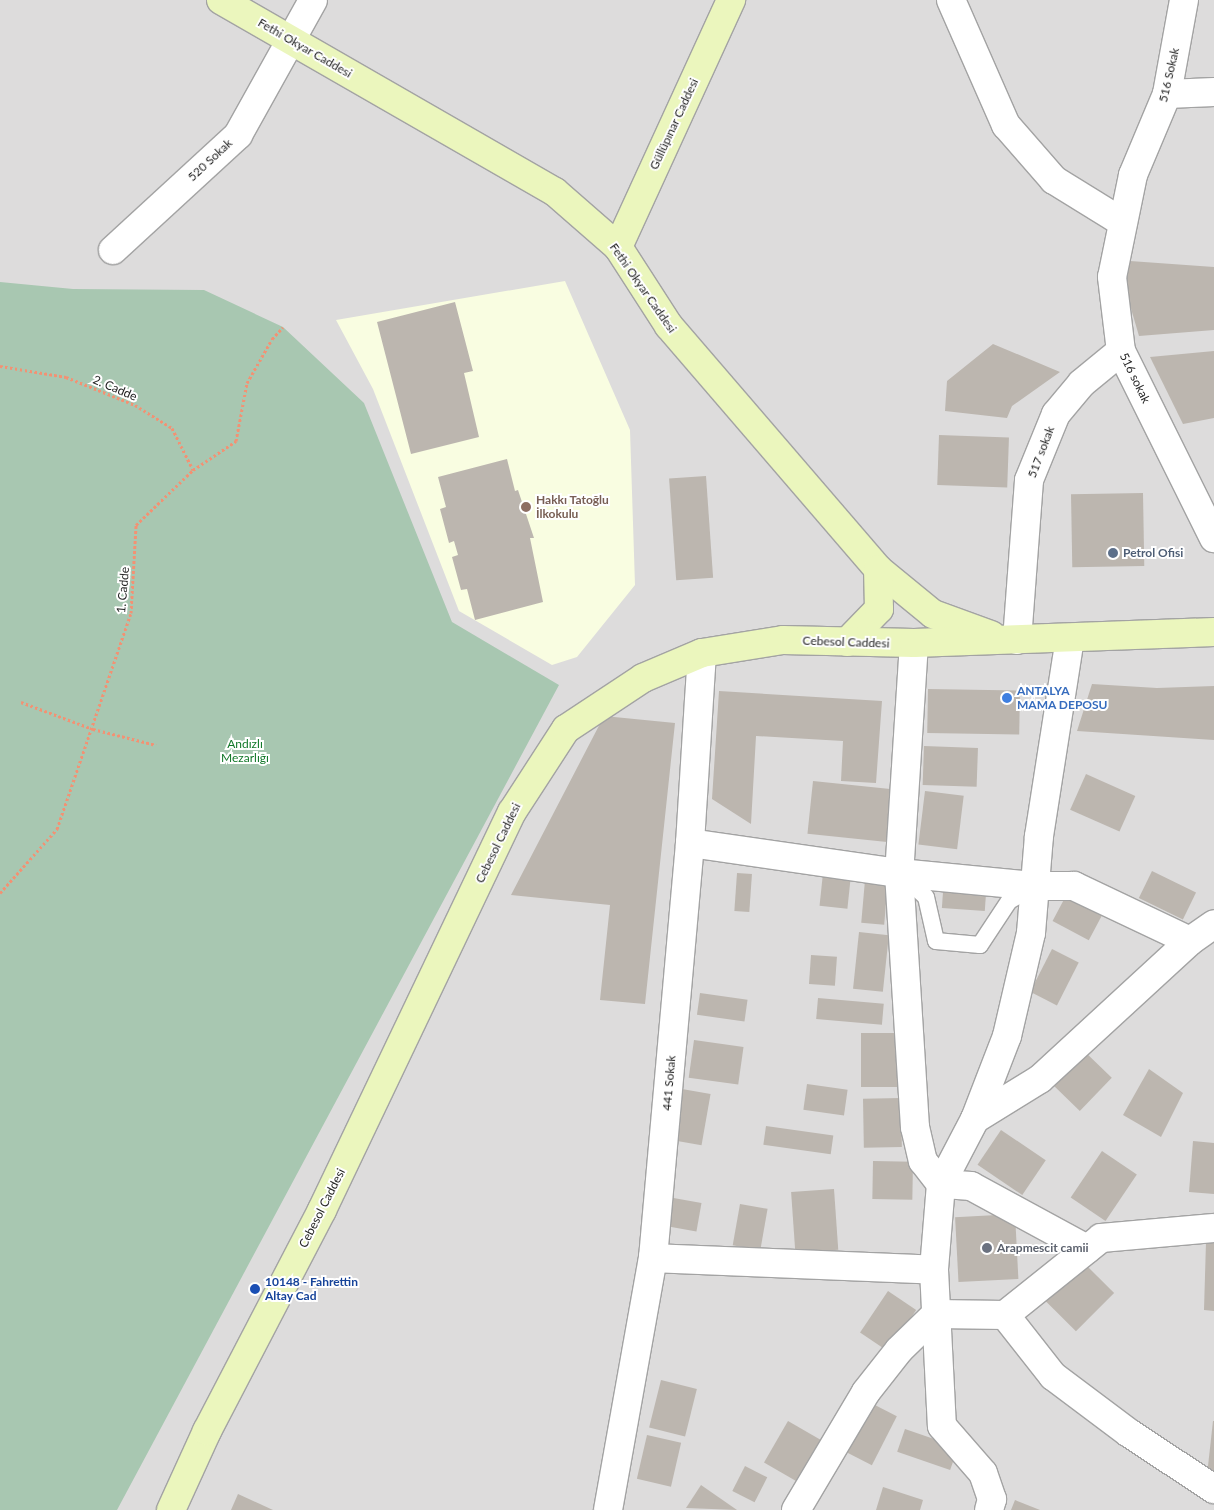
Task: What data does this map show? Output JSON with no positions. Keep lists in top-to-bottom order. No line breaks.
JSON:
{"streets":{"main road":["Fethi Okyar Caddesi","Güllüpınar Caddesi","Cebesol Caddesi"],"street":["516 Sokak","520 Sokak","516 sokak","517 sokak","441 Sokak"],"path":["2. Cadde","1. Cadde"]},"crossings":[["Fethi Okyar Caddesi","Güllüpınar Caddesi"],["Fethi Okyar Caddesi","520 Sokak"],["Fethi Okyar Caddesi","517 sokak"],["Fethi Okyar Caddesi","Cebesol Caddesi"],["516 Sokak","516 sokak"],["516 sokak","517 sokak"],["2. Cadde","1. Cadde"],["517 sokak","Cebesol Caddesi"],["Cebesol Caddesi","441 Sokak"]],"parks":["Andızlı Mezarlığı"],"places":["Hakkı Tatoğlu İlkokulu","Petrol Ofisi","ANTALYA MAMA DEPOSU","Arapmescit camii","10148 - Fahrettin Altay Cad"]}
